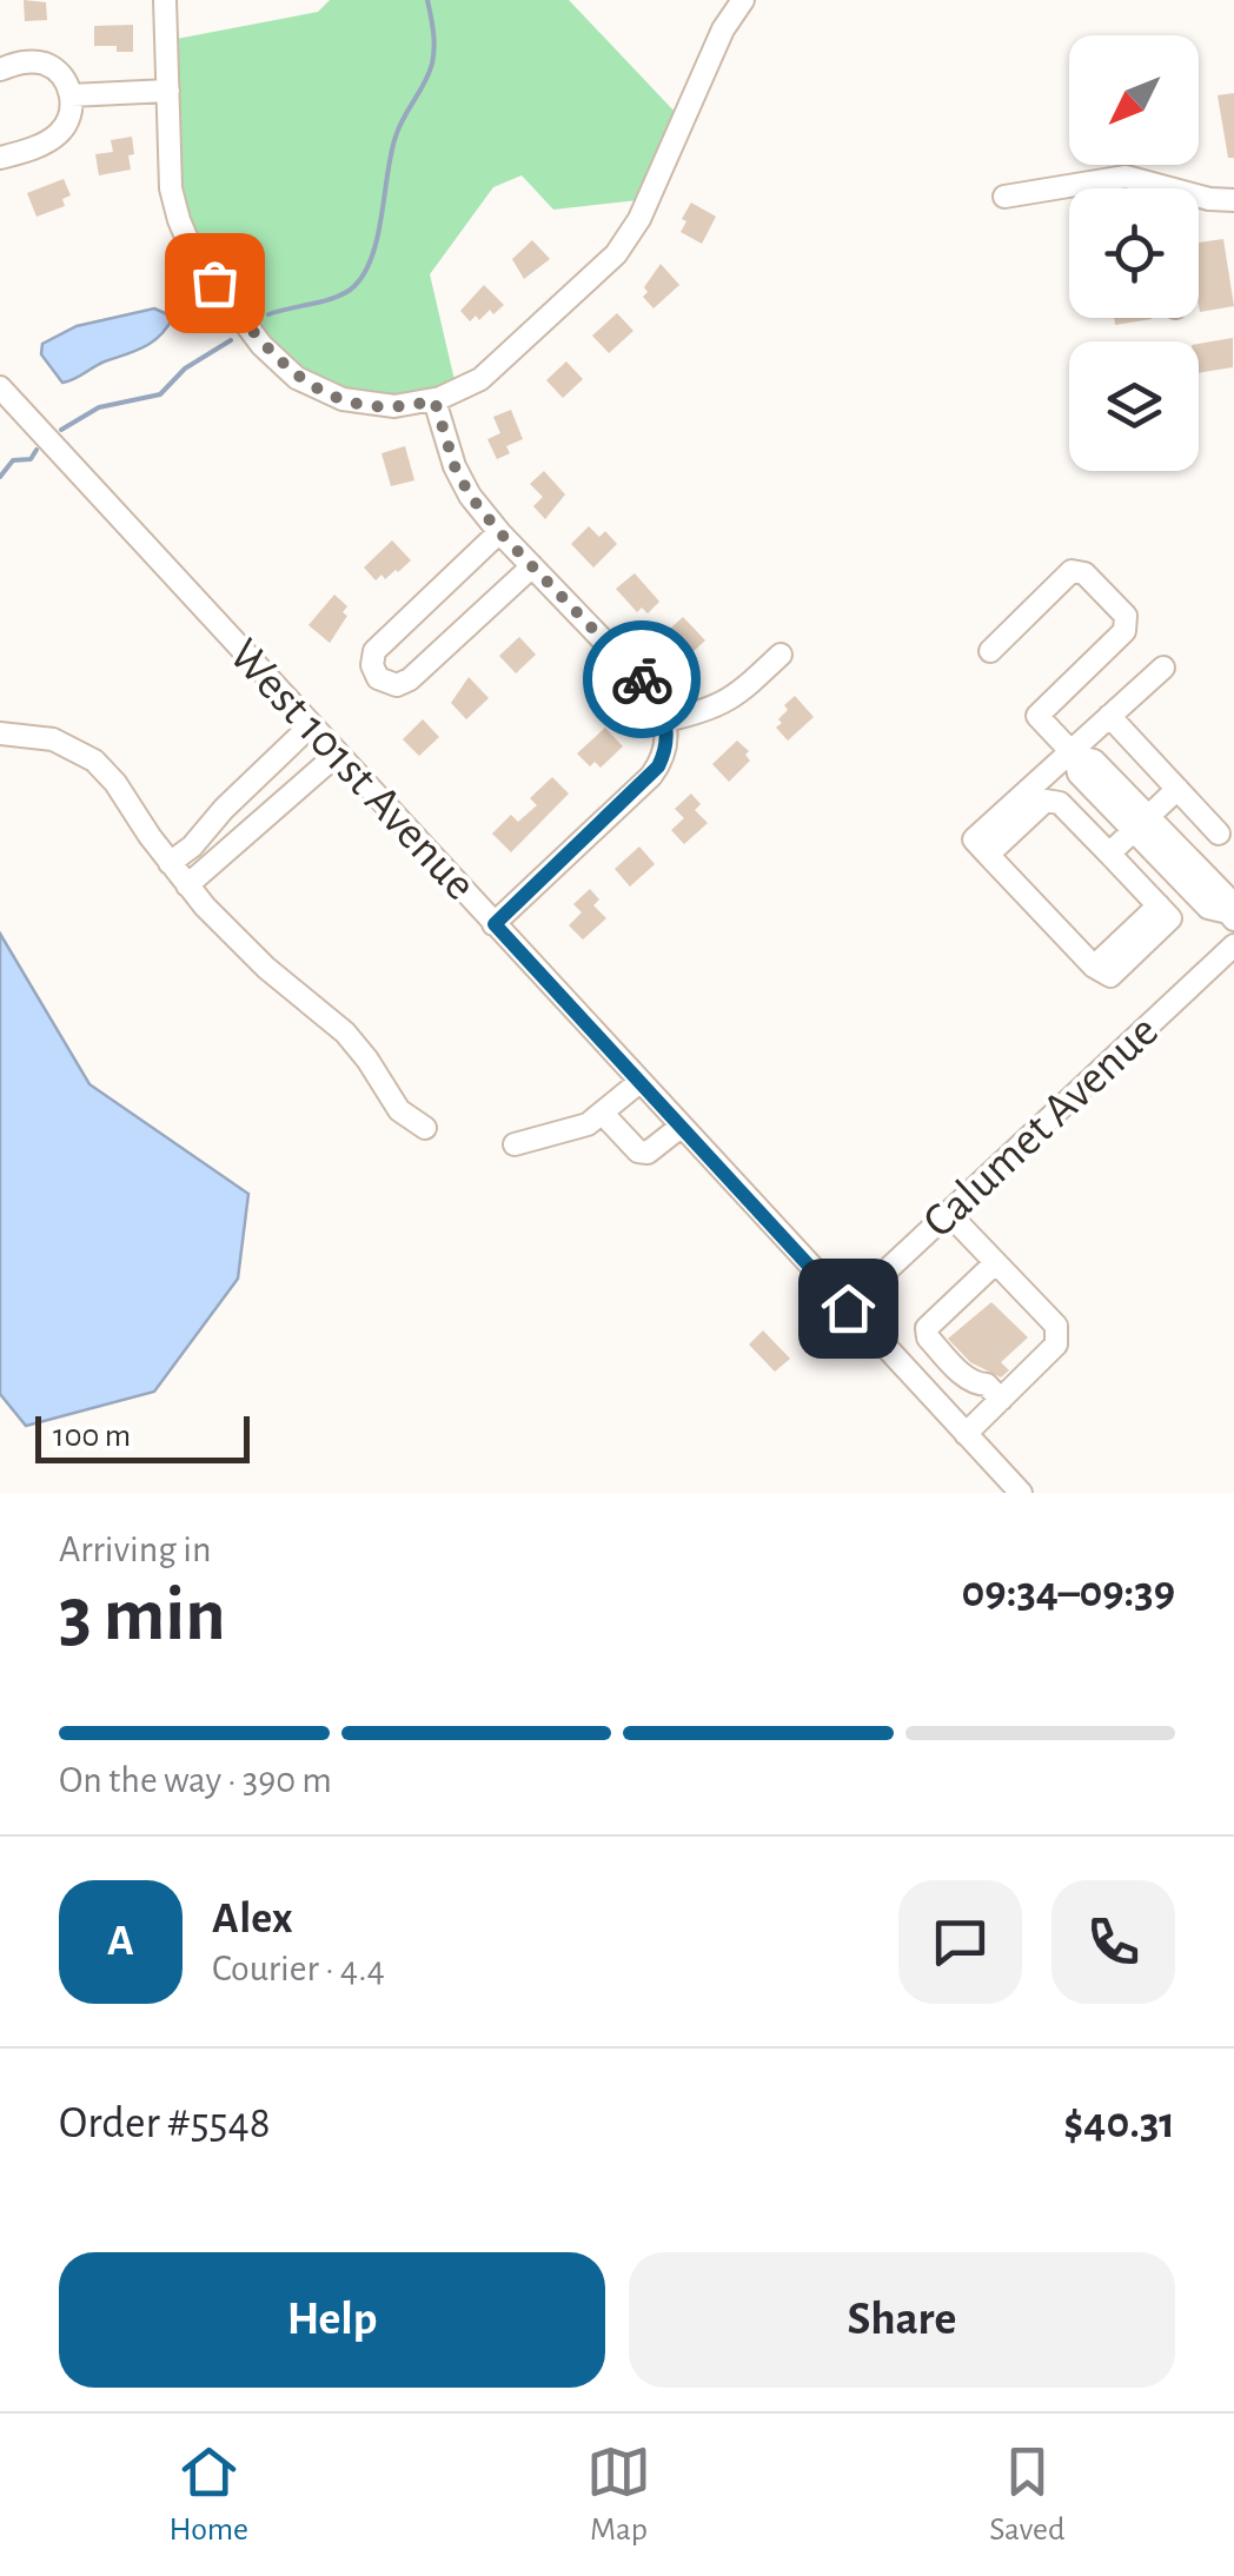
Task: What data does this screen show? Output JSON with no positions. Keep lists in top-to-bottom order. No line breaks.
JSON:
{"streets":{"street":["West 101st Avenue","Calumet Avenue"]},"crossings":[["West 101st Avenue","Calumet Avenue"]],"scale_bar":"100 m","north":"bottom left","page":{"scale":"100 m","heading":["3 min","Arriving in","09:34–09:39"],"panel":["Alex","Courier · 4.4","Order #5548","$40.31"],"bar":"On the way · 390 m","round":"A","buttons":["Help","Share"],"tabs":["Home","Map","Saved"]}}
